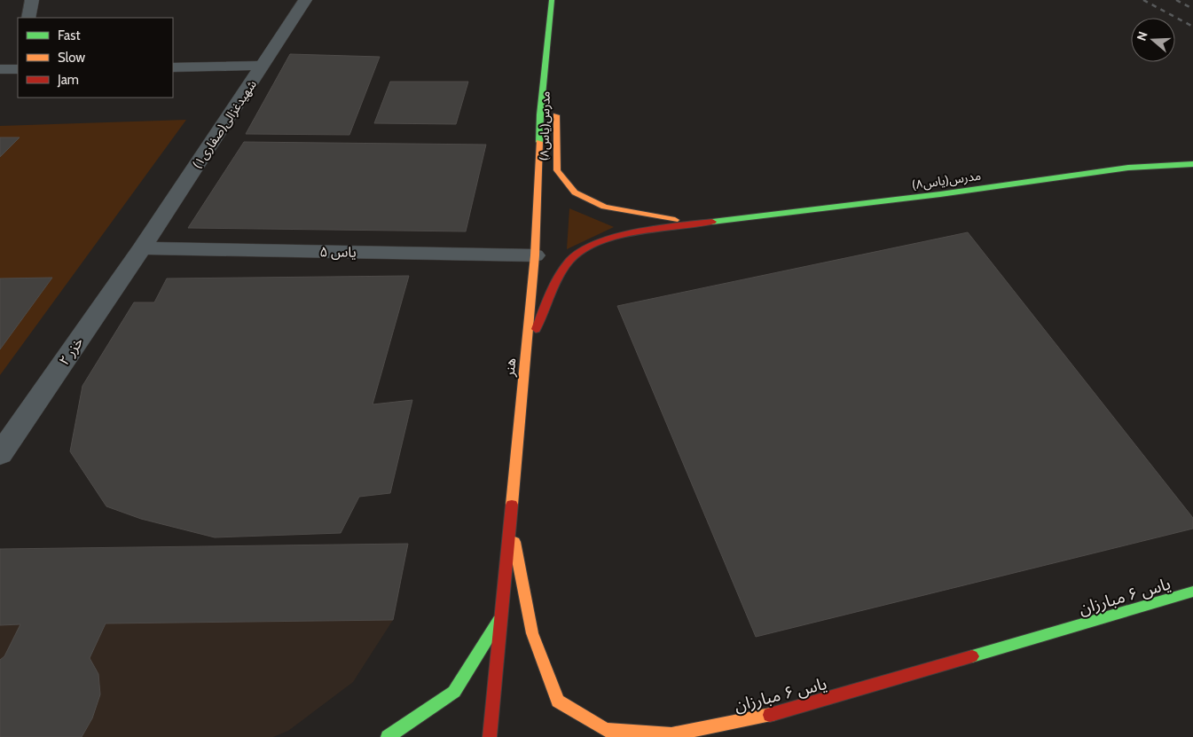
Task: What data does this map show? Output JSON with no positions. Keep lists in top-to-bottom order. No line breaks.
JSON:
{"streets":{"main road":["مدرس(یاس۸)","هنر","یاس ۶ مبارزان"],"street":["شهیدغزالی(صفاری۱)","یاس ۵","خزر ۲"]},"crossings":[["شهیدغزالی(صفاری۱)","یاس ۵"],["شهیدغزالی(صفاری۱)","خزر ۲"],["مدرس(یاس۸)","هنر"],["یاس ۵","خزر ۲"],["یاس ۵","هنر"],["هنر","یاس ۶ مبارزان"]],"legend":["Fast","Slow","Jam"],"north":"left"}
